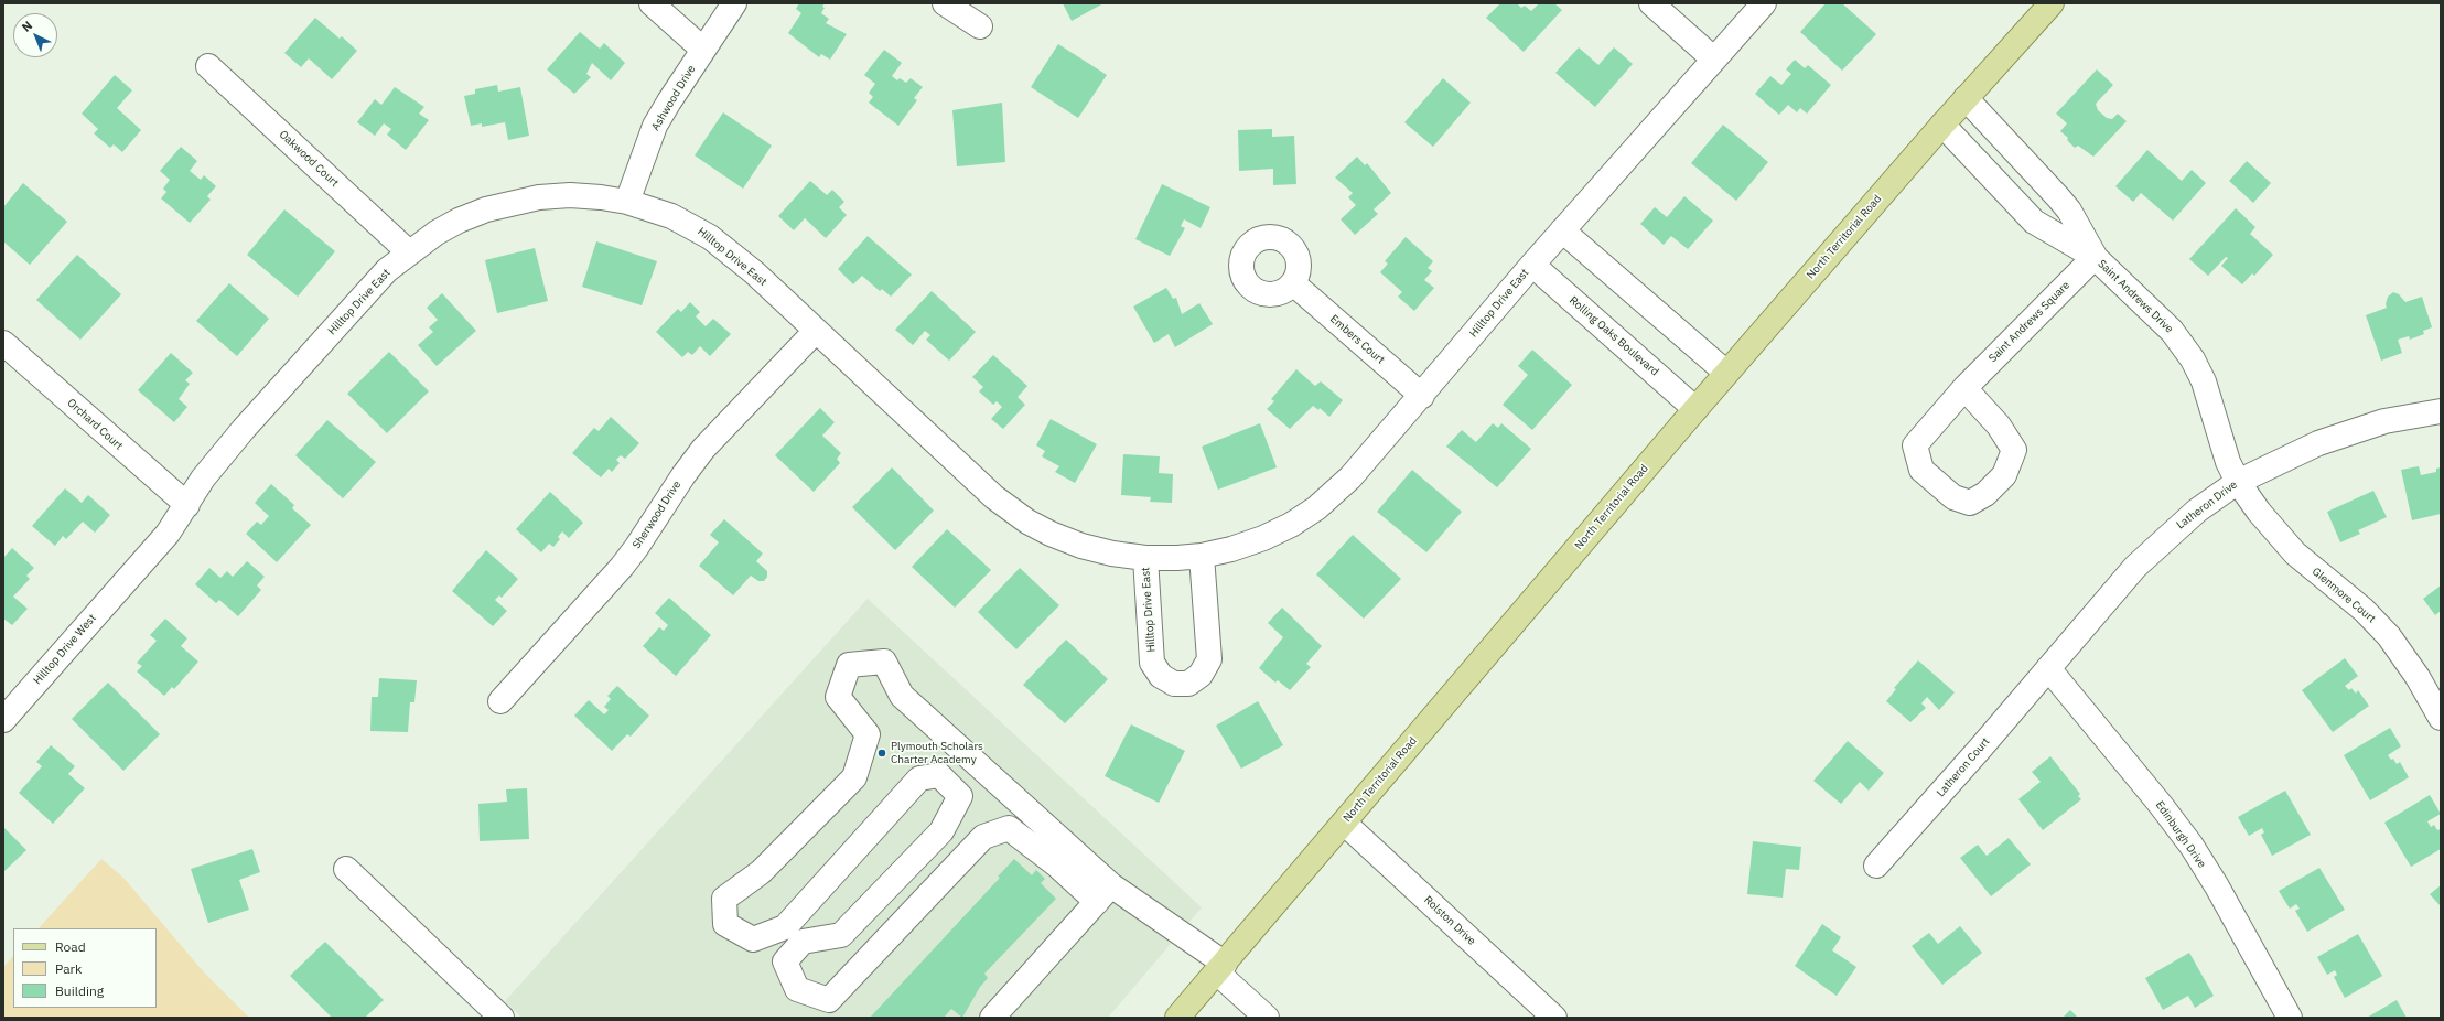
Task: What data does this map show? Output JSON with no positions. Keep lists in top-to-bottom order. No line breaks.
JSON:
{"streets":{"main road":["North Territorial Road"],"street":["Ashwood Drive","Oakwood Court","Hilltop Drive East","Saint Andrews Drive","Saint Andrews Square","Rolling Oaks Boulevard","Embers Court","Orchard Court","Latheron Drive","Sherwood Drive","Glenmore Court","Hilltop Drive West","Latheron Court","Edinburgh Drive","Rolston Drive"]},"crossings":[["Ashwood Drive","Hilltop Drive East"],["Oakwood Court","Hilltop Drive East"],["North Territorial Road","Saint Andrews Drive"],["North Territorial Road","Rolling Oaks Boulevard"],["North Territorial Road","Rolston Drive"],["Hilltop Drive East","Rolling Oaks Boulevard"],["Hilltop Drive East","Embers Court"],["Hilltop Drive East","Orchard Court"],["Hilltop Drive East","Sherwood Drive"],["Hilltop Drive East","Hilltop Drive West"],["Saint Andrews Drive","Saint Andrews Square"],["Saint Andrews Drive","Latheron Drive"],["Saint Andrews Drive","Glenmore Court"],["Latheron Drive","Glenmore Court"],["Latheron Drive","Latheron Court"],["Latheron Drive","Edinburgh Drive"],["Latheron Court","Edinburgh Drive"]],"places":["Plymouth Scholars Charter Academy"],"legend":["Road","Park","Building"],"north":"top left"}
